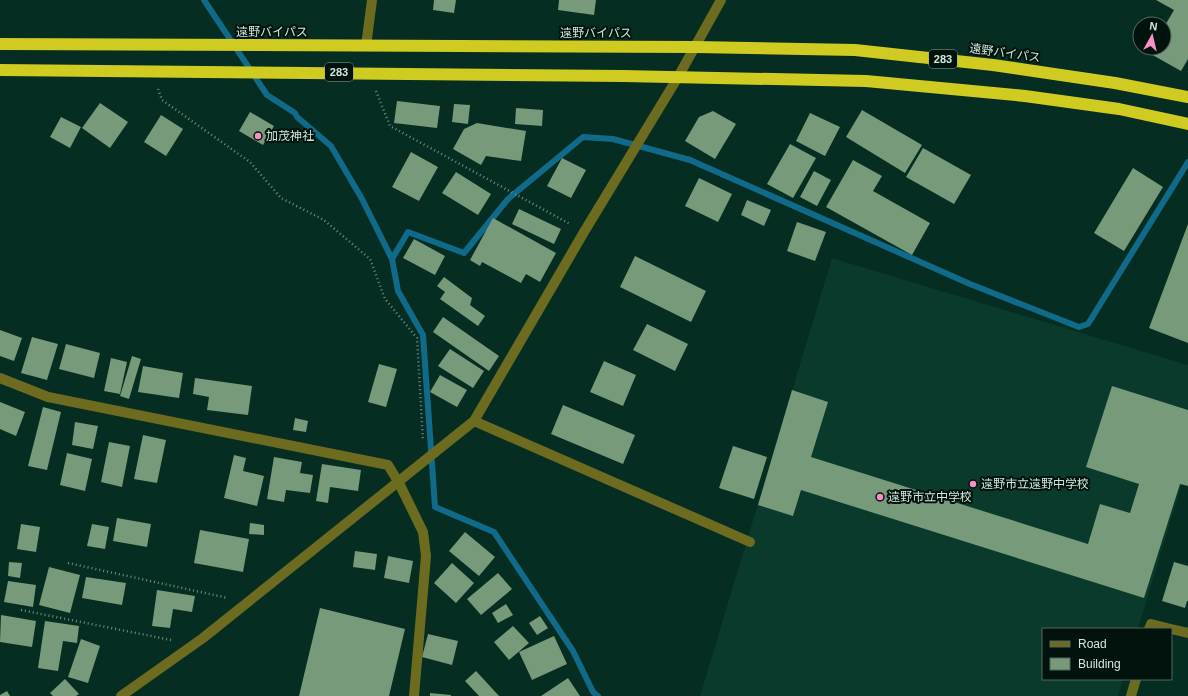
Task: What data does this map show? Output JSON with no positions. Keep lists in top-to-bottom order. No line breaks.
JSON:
{"streets":{"highway":["遠野バイパス","283"]},"places":["加茂神社","遠野市立遠野中学校","遠野市立中学校"],"legend":["Road","Building"],"north":"top"}
